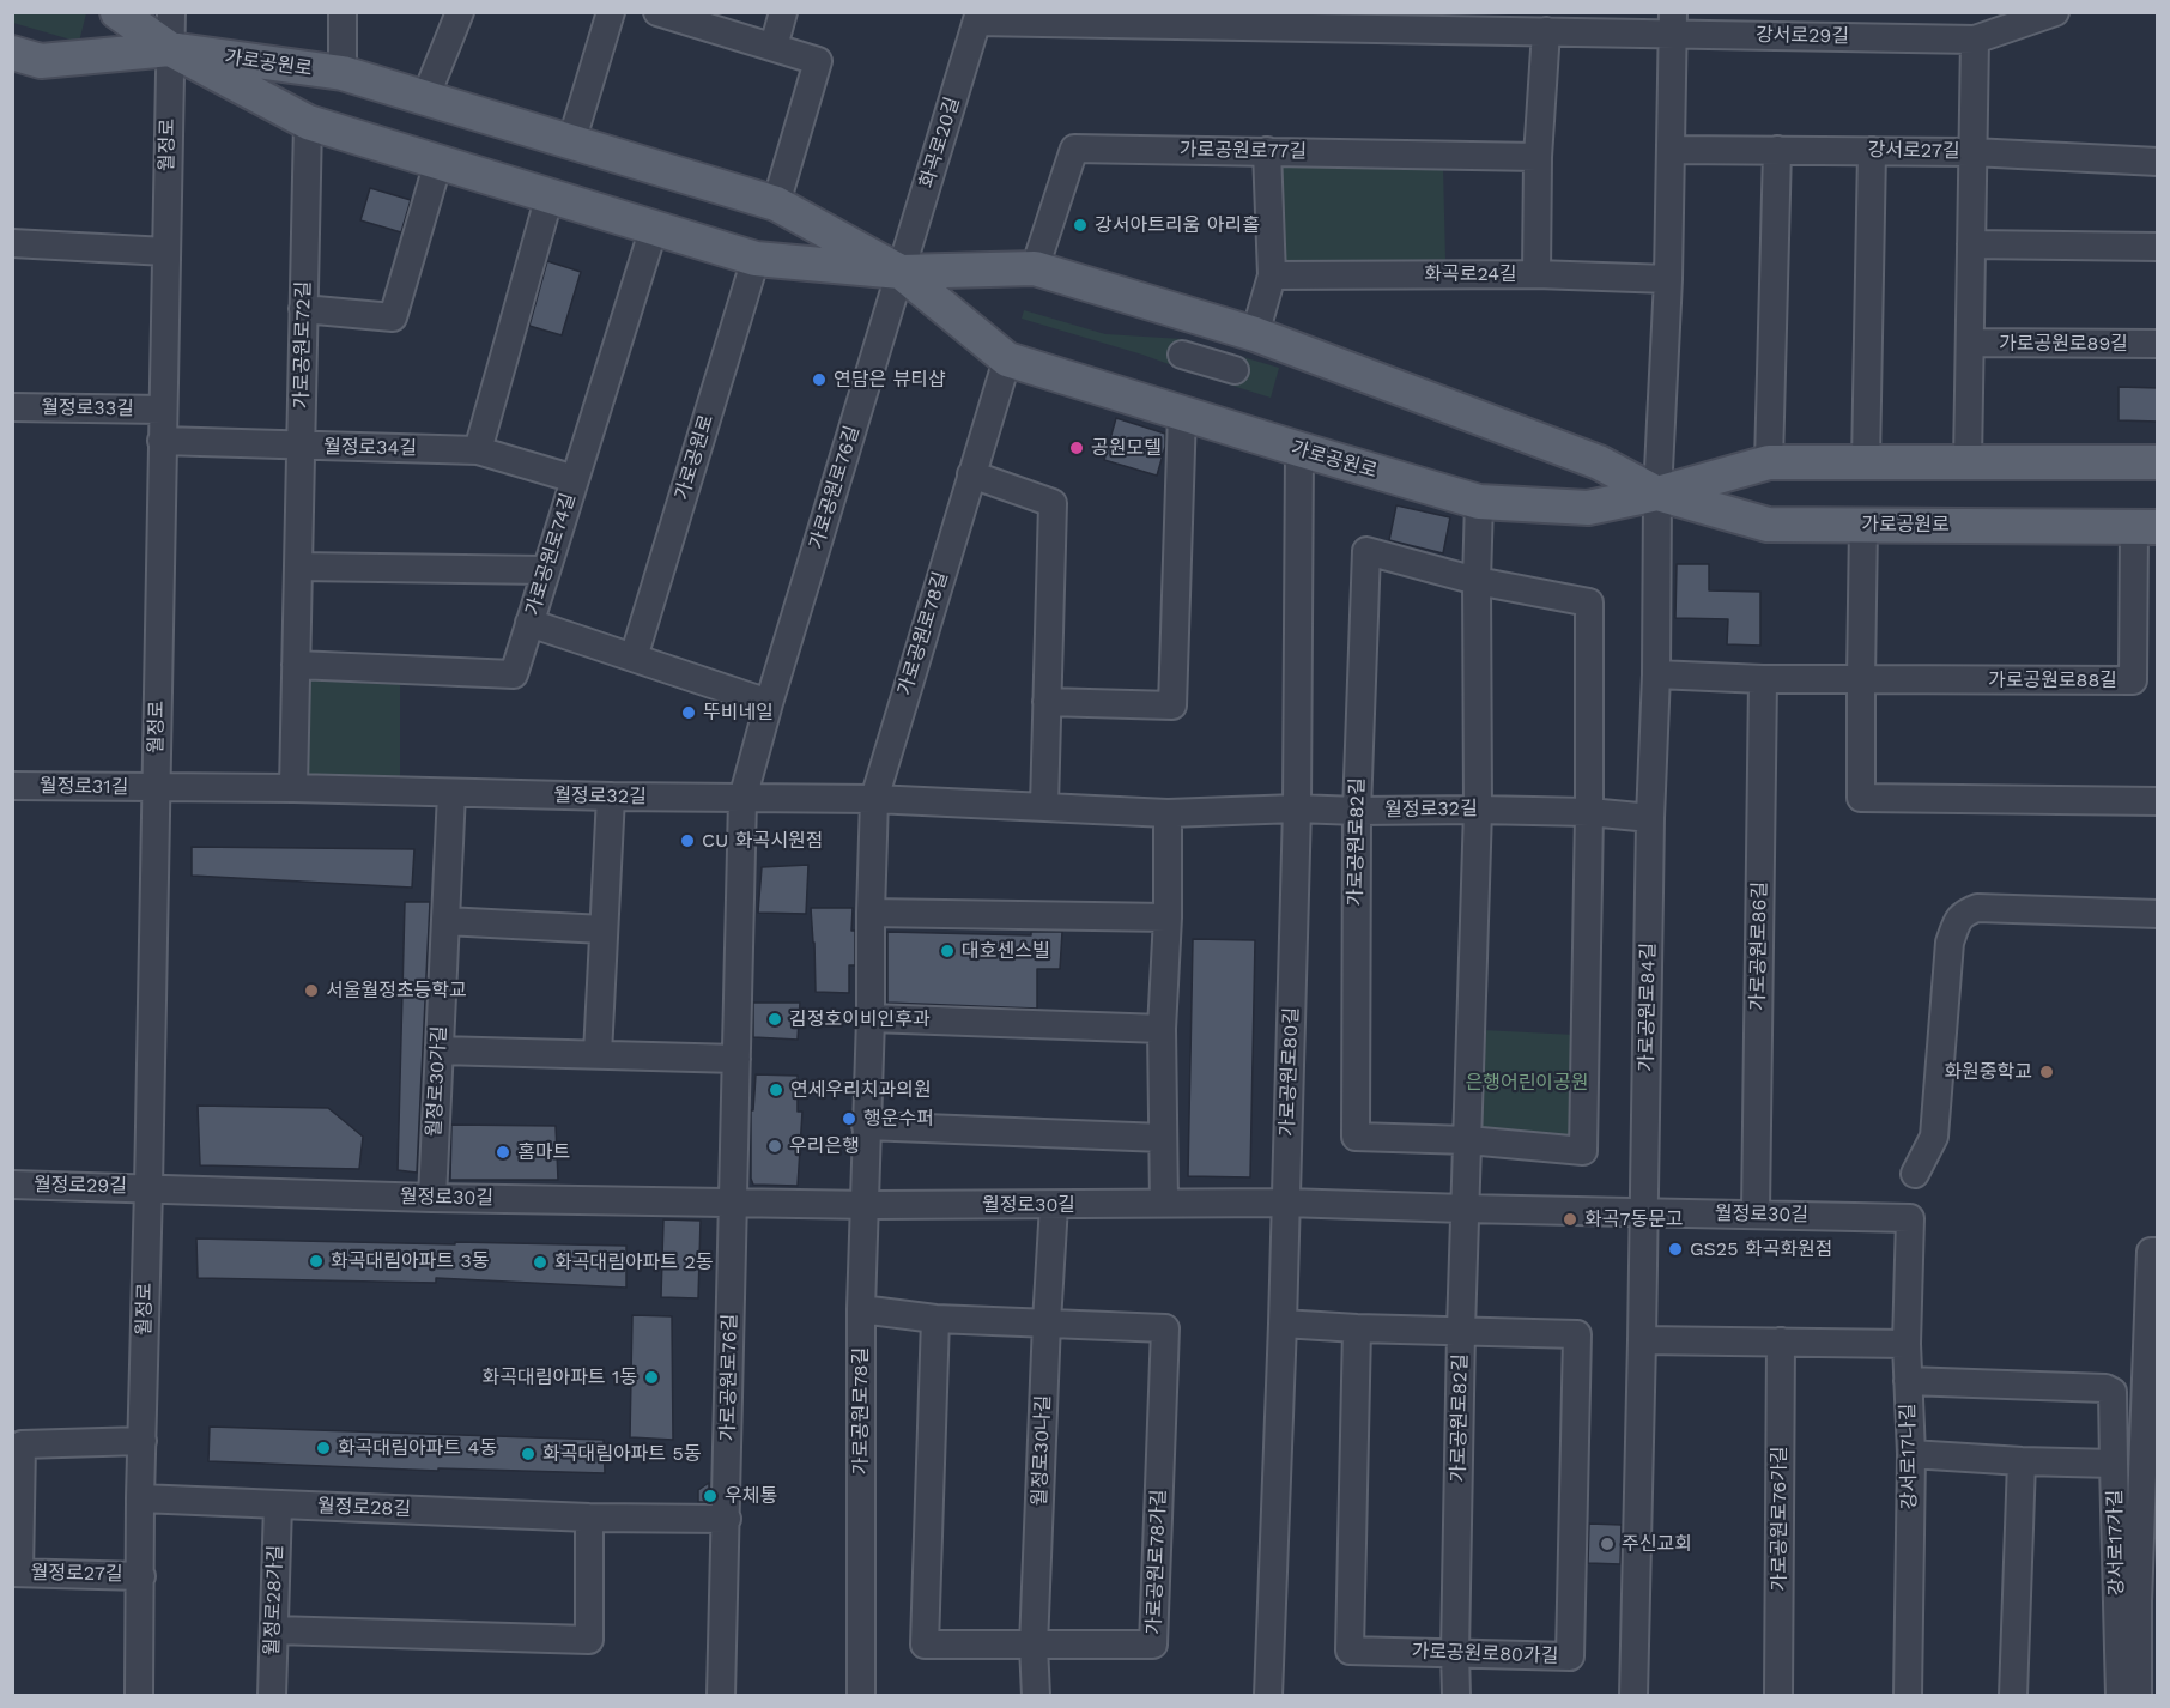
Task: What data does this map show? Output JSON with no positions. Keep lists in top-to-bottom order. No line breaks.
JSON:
{"streets":{"main road":["가로공원로"],"street":["강서로29길","화곡로20길","월정로","가로공원로77길","강서로27길","화곡로24길","가로공원로89길","가로공원로72길","월정로33길","월정로34길","가로공원로76길","가로공원로74길","가로공원로78길","가로공원로88길","월정로31길","월정로32길","가로공원로82길","가로공원로86길","가로공원로84길","가로공원로80길","월정로30가길","월정로29길","월정로30길","월정로30나길","강서로17나길","월정로28길","가로공원로76가길","강서로17가길","가로공원로78가길","월정로27길","월정로28가길","가로공원로80가길"]},"crossings":[["강서로29길","화곡로20길"],["강서로29길","가로공원로89길"],["가로공원로","화곡로20길"],["가로공원로","월정로"],["가로공원로","가로공원로77길"],["가로공원로","가로공원로89길"],["가로공원로","가로공원로72길"],["가로공원로","가로공원로76길"],["가로공원로","가로공원로74길"],["가로공원로","가로공원로78길"],["가로공원로","가로공원로88길"],["가로공원로","가로공원로82길"],["가로공원로","가로공원로84길"],["가로공원로","가로공원로80길"],["화곡로20길","가로공원로76길"],["월정로","월정로33길"],["월정로","월정로34길"],["월정로","월정로31길"],["월정로","월정로32길"],["월정로","월정로29길"],["월정로","월정로30길"],["월정로","월정로28길"],["월정로","월정로27길"],["강서로27길","가로공원로89길"],["가로공원로72길","월정로34길"],["가로공원로72길","가로공원로74길"],["가로공원로72길","월정로32길"],["월정로34길","가로공원로74길"],["가로공원로76길","월정로32길"],["가로공원로76길","월정로30길"],["가로공원로76길","월정로28길"],["가로공원로78길","월정로32길"],["가로공원로78길","월정로30길"],["가로공원로78길","가로공원로78가길"],["월정로31길","월정로32길"],["월정로32길","가로공원로82길"],["월정로32길","가로공원로84길"],["월정로32길","가로공원로80길"],["월정로32길","월정로30가길"],["가로공원로82길","월정로30길"],["가로공원로82길","가로공원로80가길"],["가로공원로86길","월정로30길"],["가로공원로84길","월정로30길"],["가로공원로80길","월정로30길"],["가로공원로80길","가로공원로80가길"],["월정로30가길","월정로30길"],["월정로29길","월정로30길"],["월정로30길","월정로30나길"],["월정로30길","강서로17나길"],["월정로30나길","가로공원로78가길"],["강서로17나길","강서로17가길"],["월정로28길","월정로28가길"]],"parks":["은행어린이공원"],"places":["강서아트리움 아리홀","연담은 뷰티샵","공원모텔","뚜비네일","CU 화곡시원점","대호센스빌","서울월정초등학교","김정호이비인후과","화원중학교","연세우리치과의원","행운수퍼","우리은행","홈마트","화곡7동문고","GS25 화곡화원점","화곡대림아파트 3동","화곡대림아파트 2동","화곡대림아파트 1동","화곡대림아파트 4동","화곡대림아파트 5동","우체통","주신교회"]}
